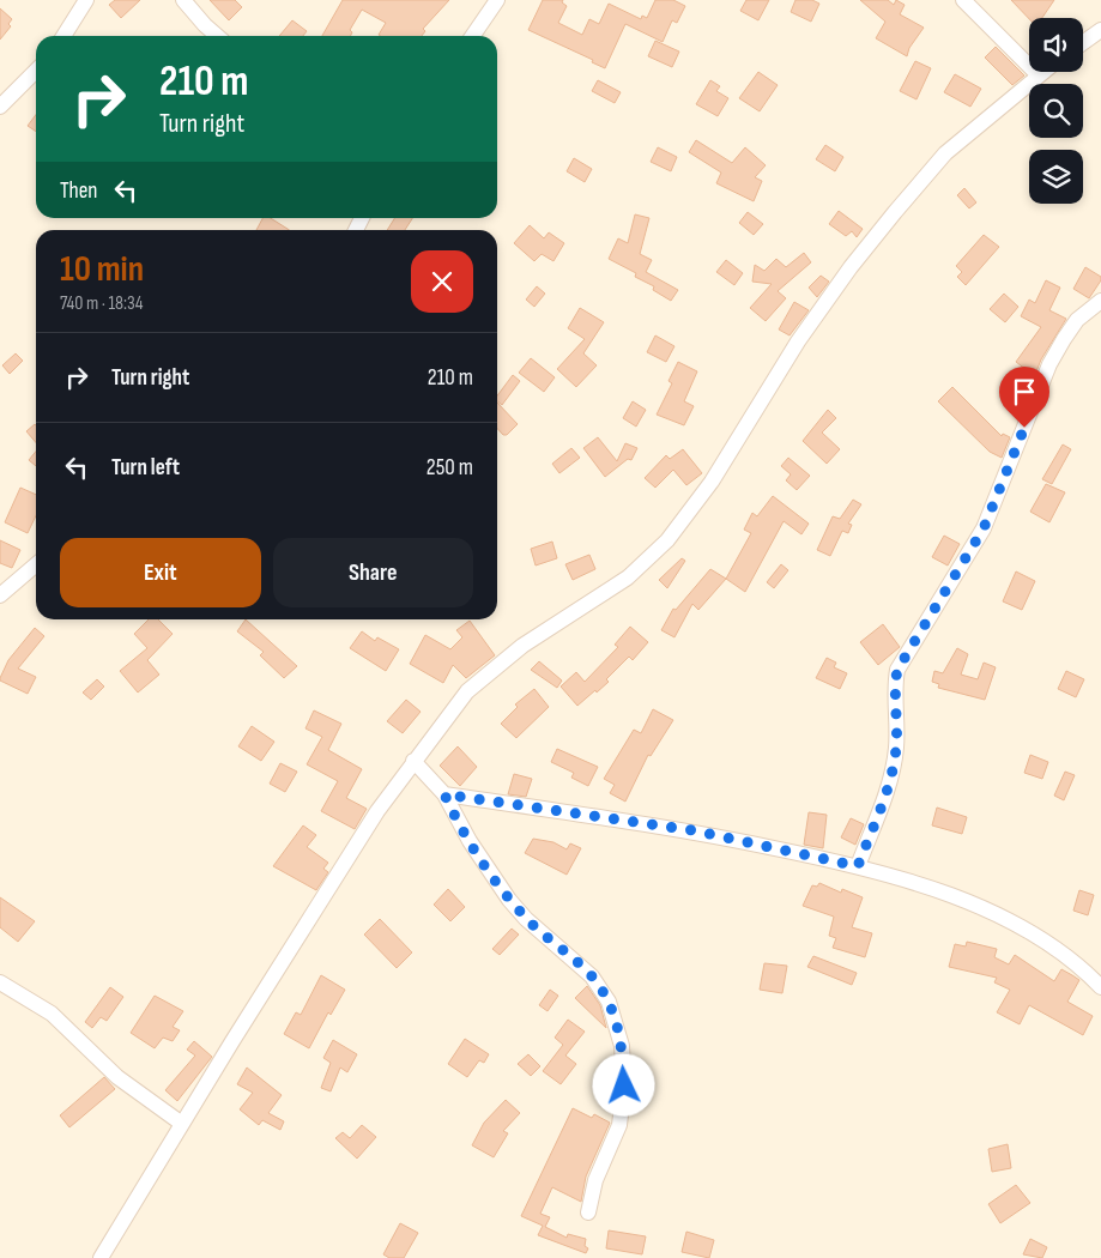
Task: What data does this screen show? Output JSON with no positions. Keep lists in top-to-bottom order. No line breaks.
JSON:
{"page":{"turn":["210 m","Turn right"],"then":"Then","heading":["10 min","740 m · 18:34"],"list":[{"name":"Turn right","value":"210 m"},{"name":"Turn left","value":"250 m"}],"buttons":["Exit","Share"]}}
